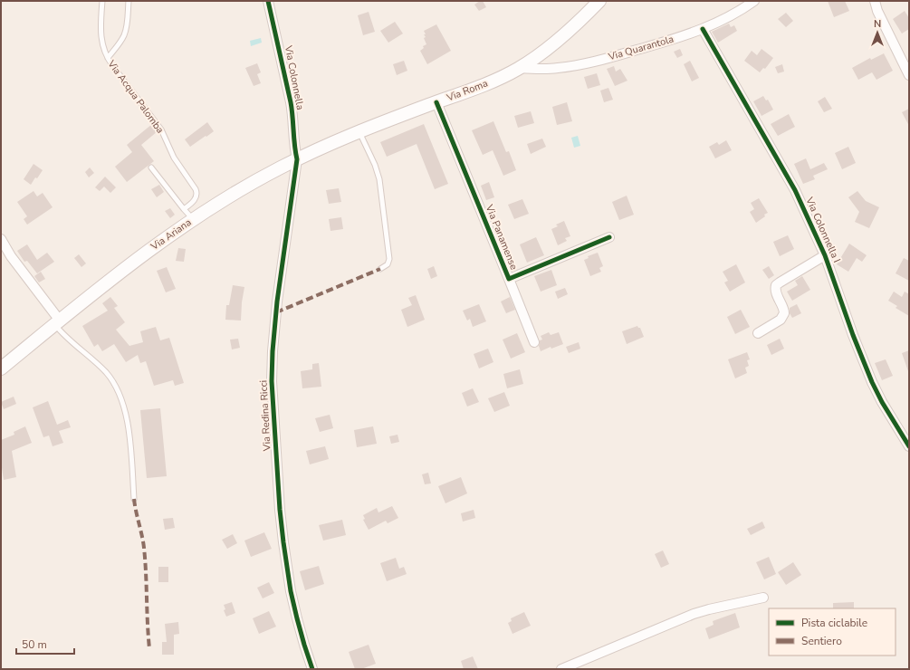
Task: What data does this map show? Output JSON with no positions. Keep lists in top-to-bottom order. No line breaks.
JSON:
{"streets":{"main road":["Via Roma","Via Ariana"],"street":["Via Quarantola","Via Colonnella","Via Colonnella I","Via Panamense","Via Redina Ricci"],"lane":["Via Acqua Palomba"]},"crossings":[["Via Quarantola","Via Roma"],["Via Quarantola","Via Colonnella I"],["Via Colonnella","Via Roma"],["Via Colonnella","Via Ariana"],["Via Colonnella","Via Redina Ricci"],["Via Roma","Via Ariana"],["Via Roma","Via Panamense"],["Via Roma","Via Redina Ricci"],["Via Ariana","Via Redina Ricci"]],"legend":["Pista ciclabile","Sentiero"],"scale_bar":"50 m","north":"top"}
